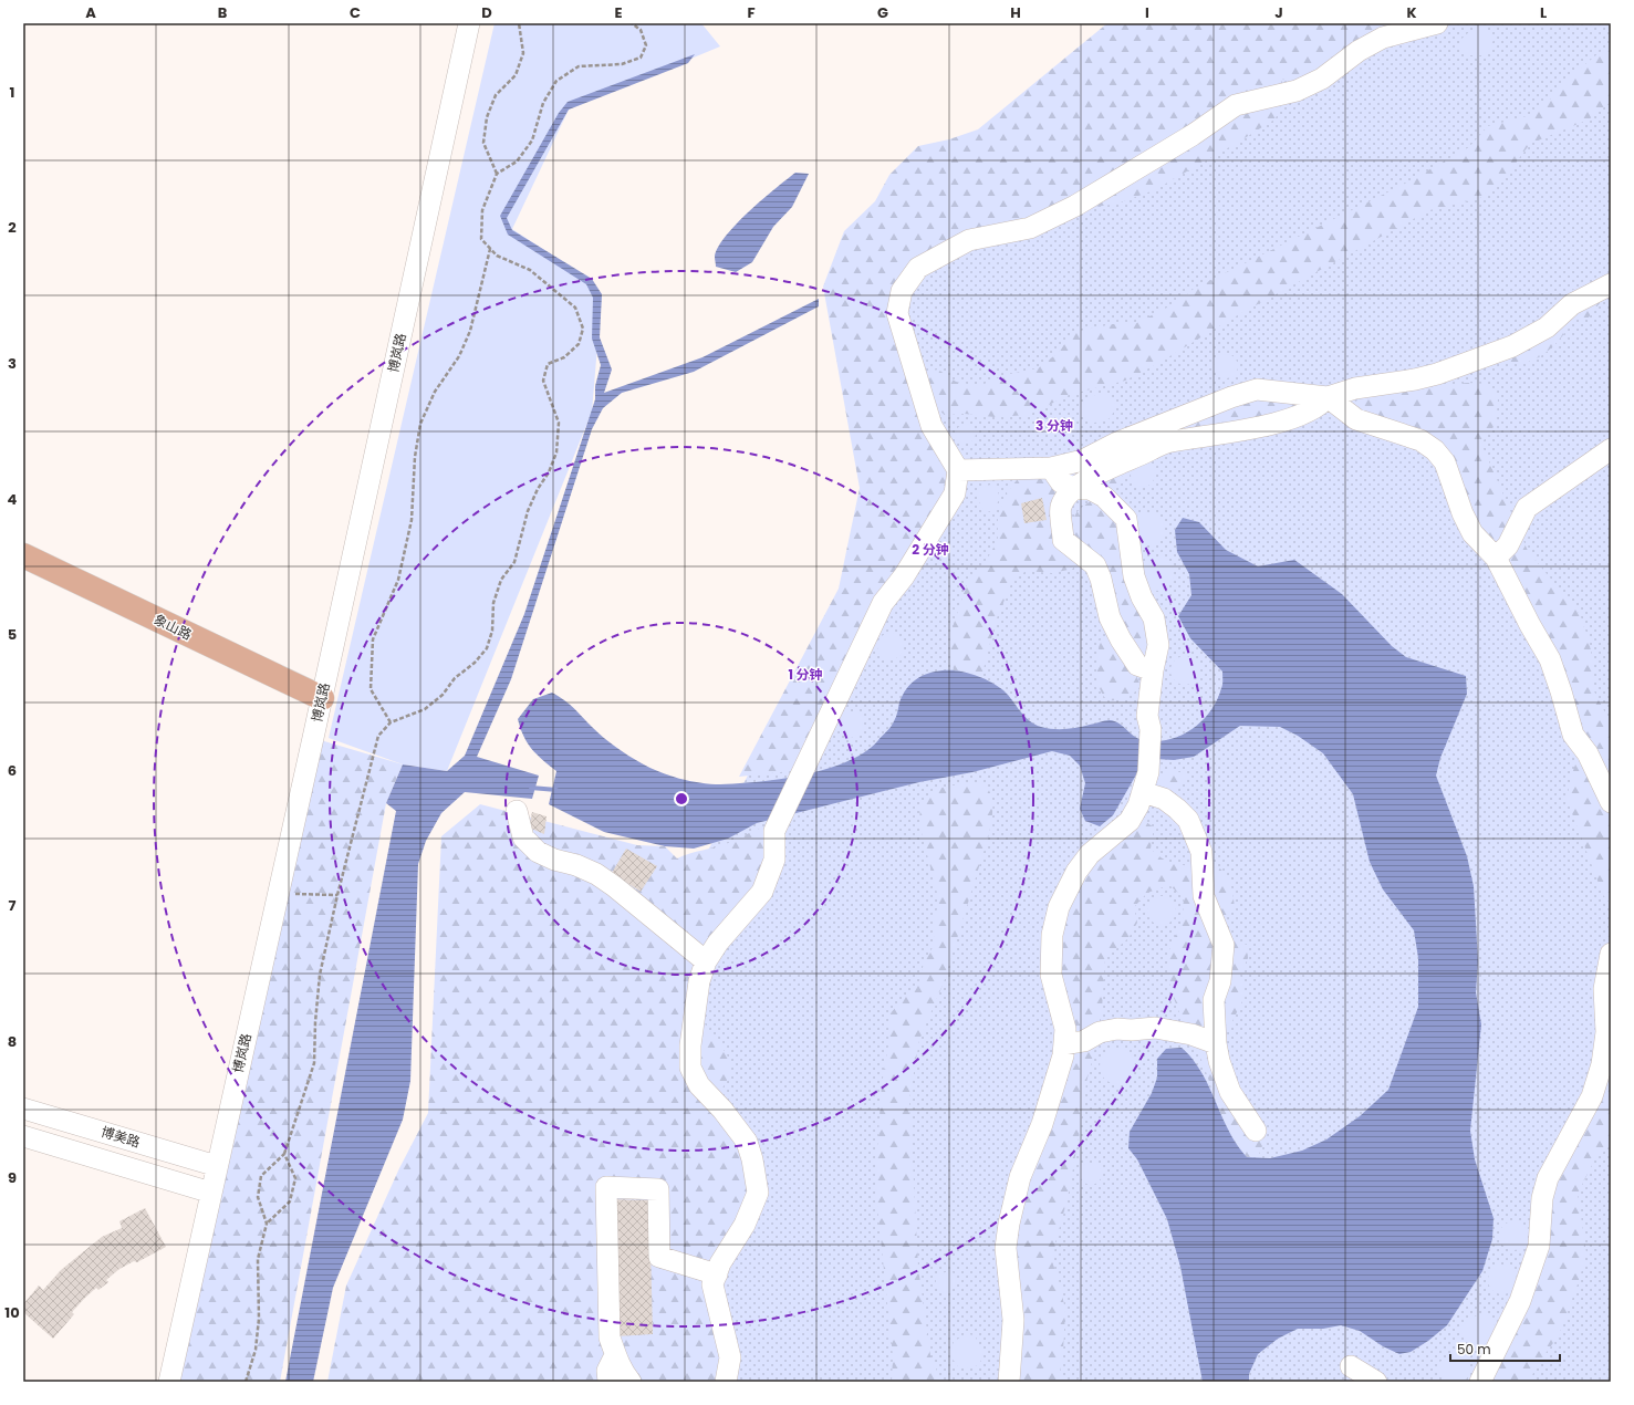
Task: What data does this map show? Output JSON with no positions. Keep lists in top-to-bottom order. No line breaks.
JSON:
{"streets":{"main road":["象山路"],"street":["博岚路","博美路"]},"crossings":[["博岚路","象山路"],["博岚路","博美路"]],"scale_bar":"50 m","grid":{"columns":["A","B","C","D","E","F","G","H","I","J","K","L"],"rows":["1","2","3","4","5","6","7","8","9","10"]},"rings":["3 分钟","2 分钟","1 分钟"]}
